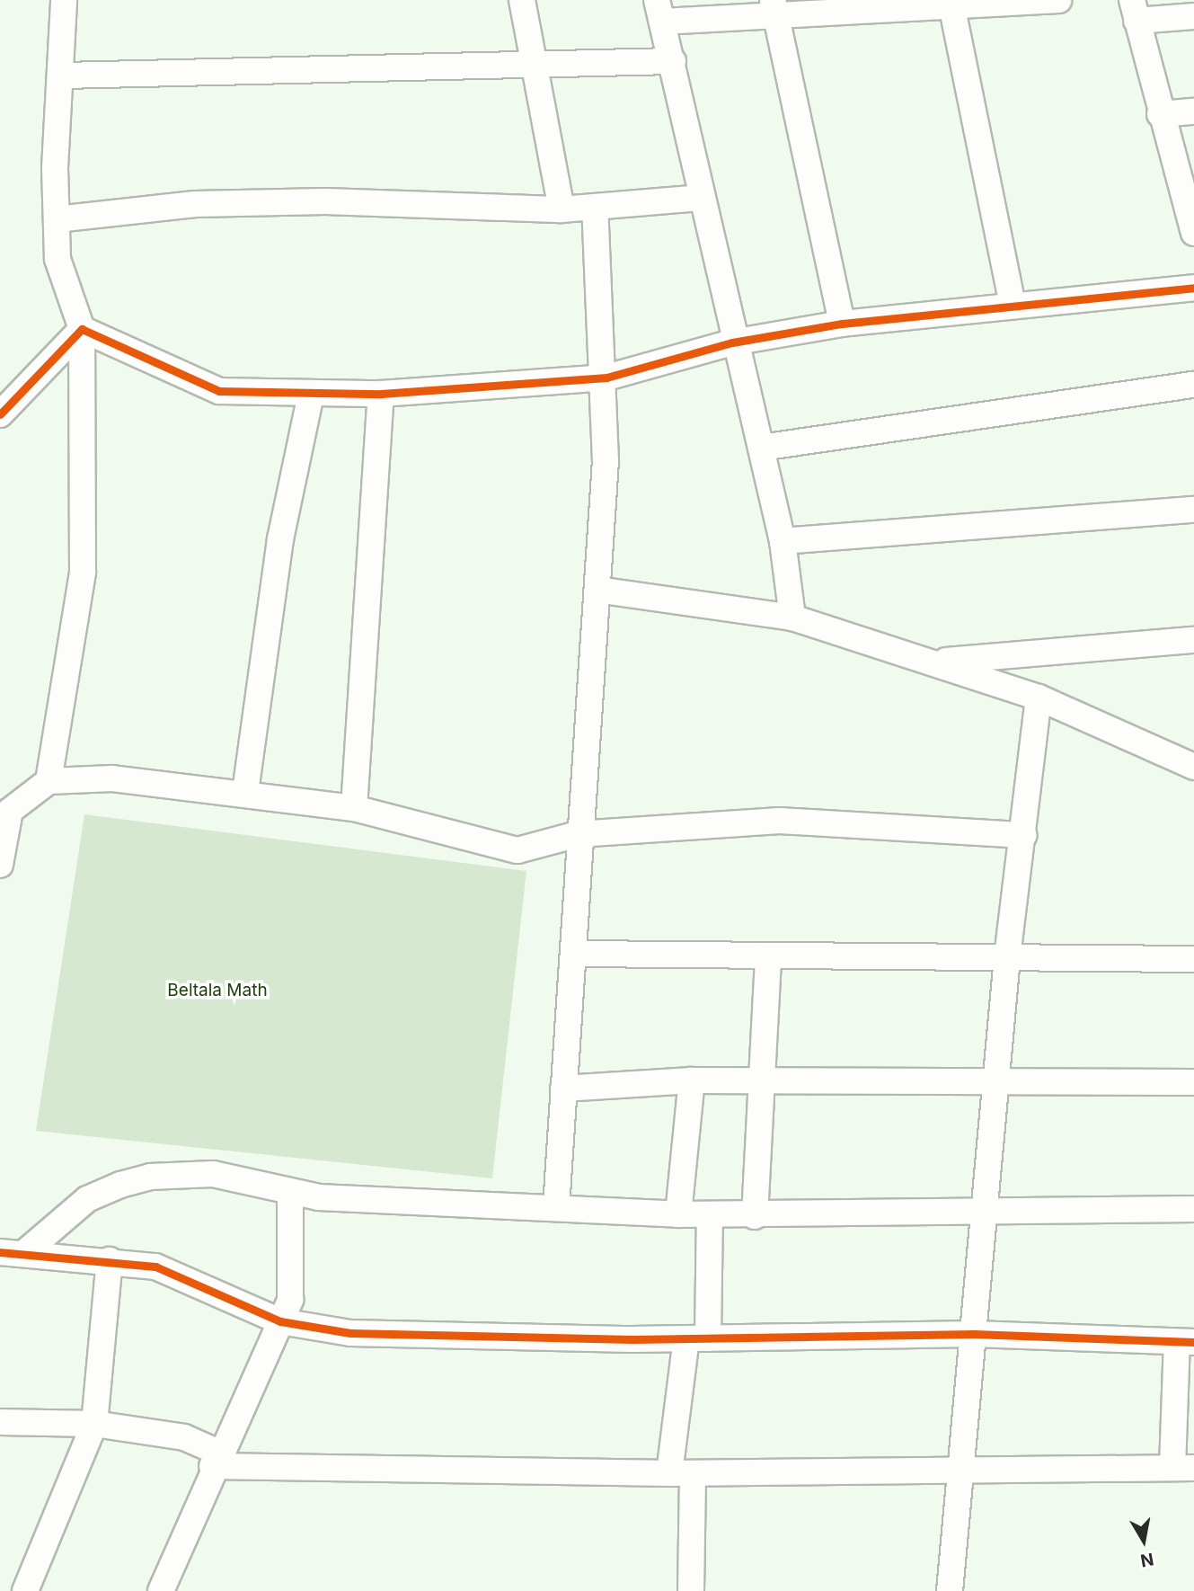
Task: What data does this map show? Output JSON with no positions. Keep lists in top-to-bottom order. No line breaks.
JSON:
{"parks":["Beltala Math"],"north":"bottom"}
